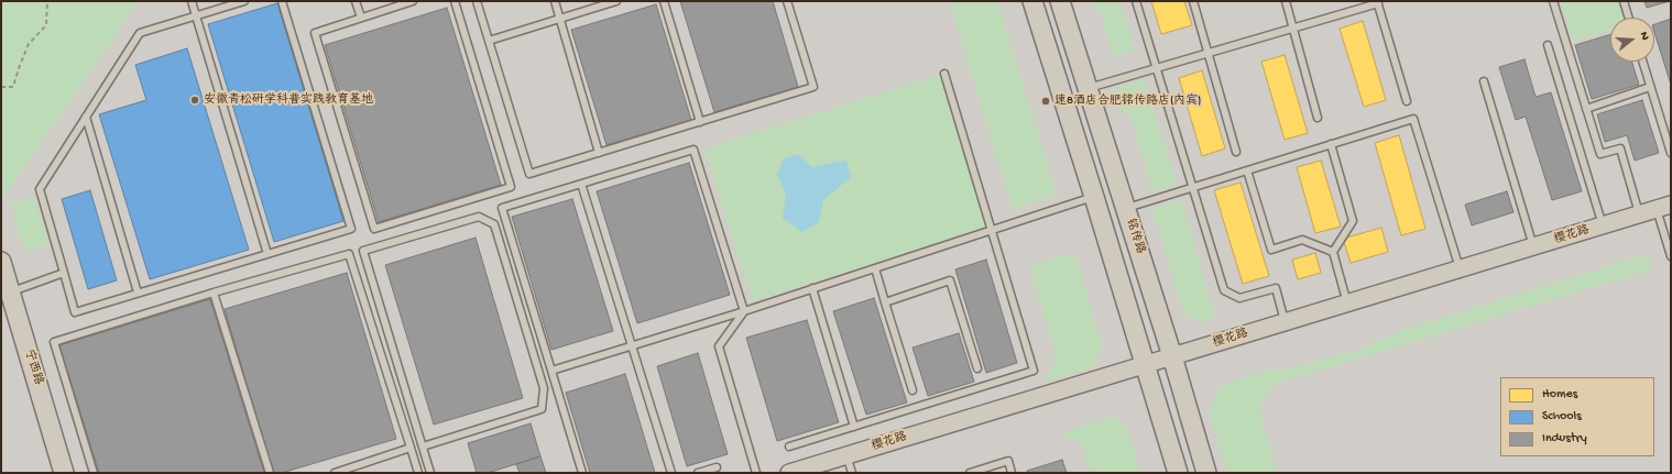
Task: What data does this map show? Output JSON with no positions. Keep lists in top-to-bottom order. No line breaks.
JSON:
{"streets":{"main road":["铭传路","宁西路"],"street":["樱花路"]},"crossings":[["樱花路","铭传路"]],"places":["安徽青松研学科普实践教育基地","速8酒店合肥铭传路店(内宾)"],"legend":["Homes","Schools","Industry"],"north":"right"}
